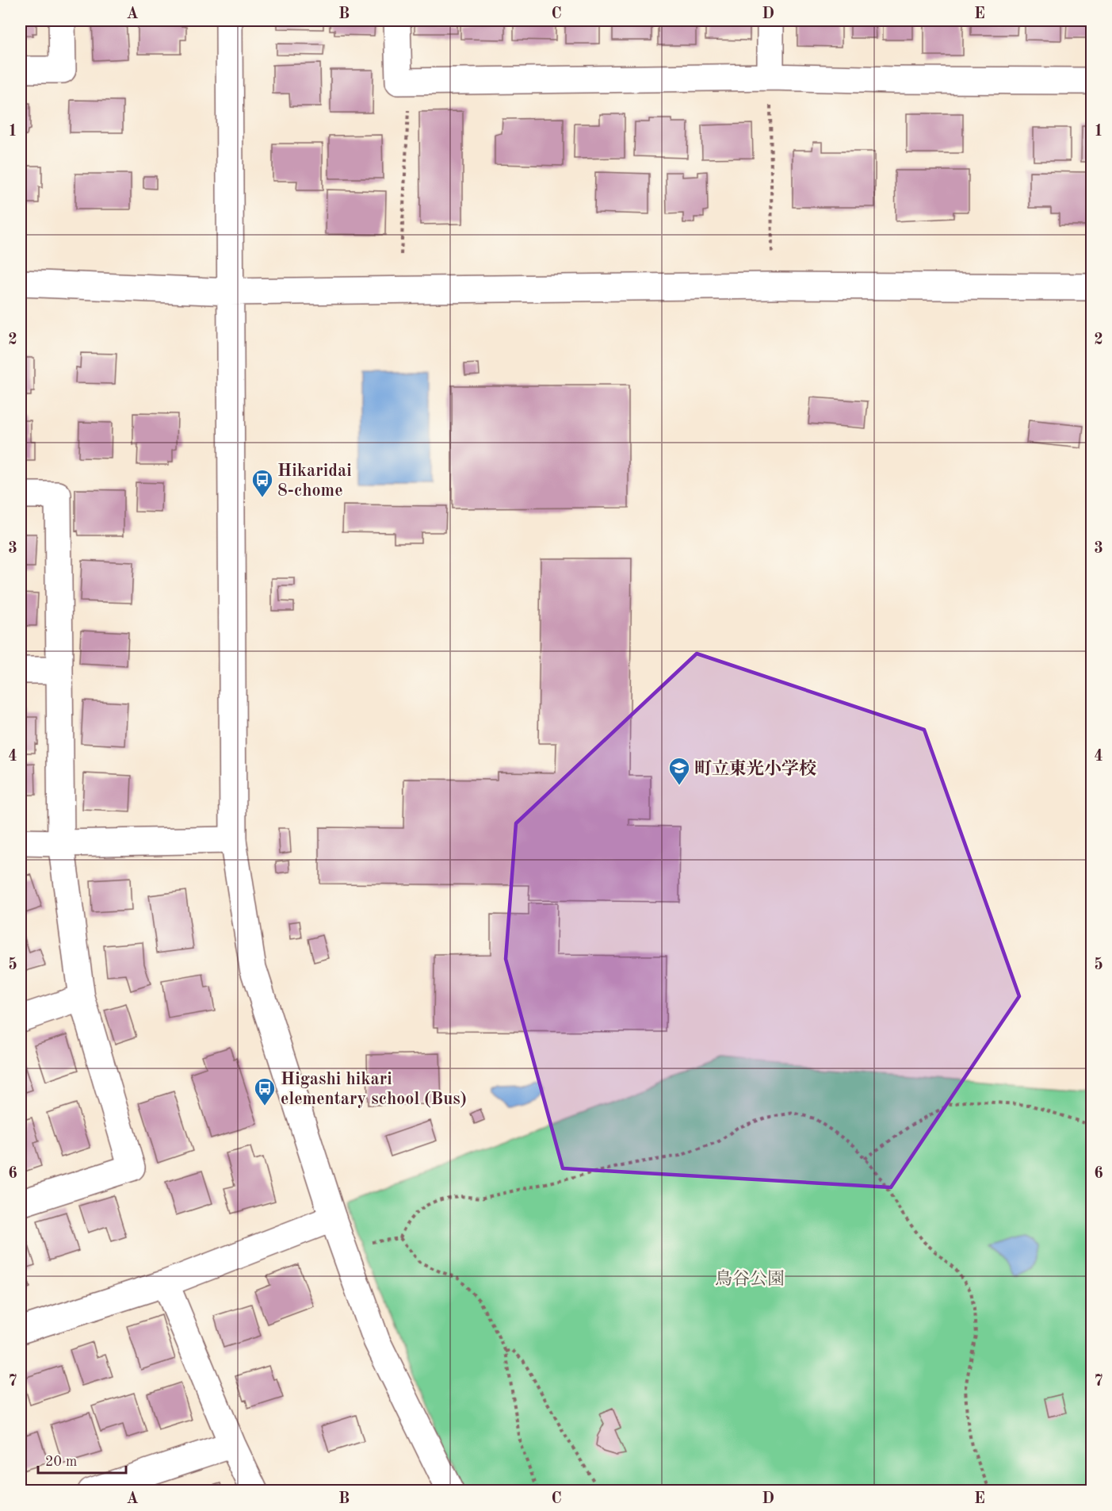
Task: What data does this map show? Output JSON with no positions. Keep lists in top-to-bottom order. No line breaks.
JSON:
{"parks":["鳥谷公園"],"places":{"bus stop":["Hikaridai 8-chome","Higashi hikari elementary school (Bus)"],"school or university":["町立東光小学校"]},"scale_bar":"20 m","grid":{"columns":["A","B","C","D","E"],"rows":["1","2","3","4","5","6","7"]}}
